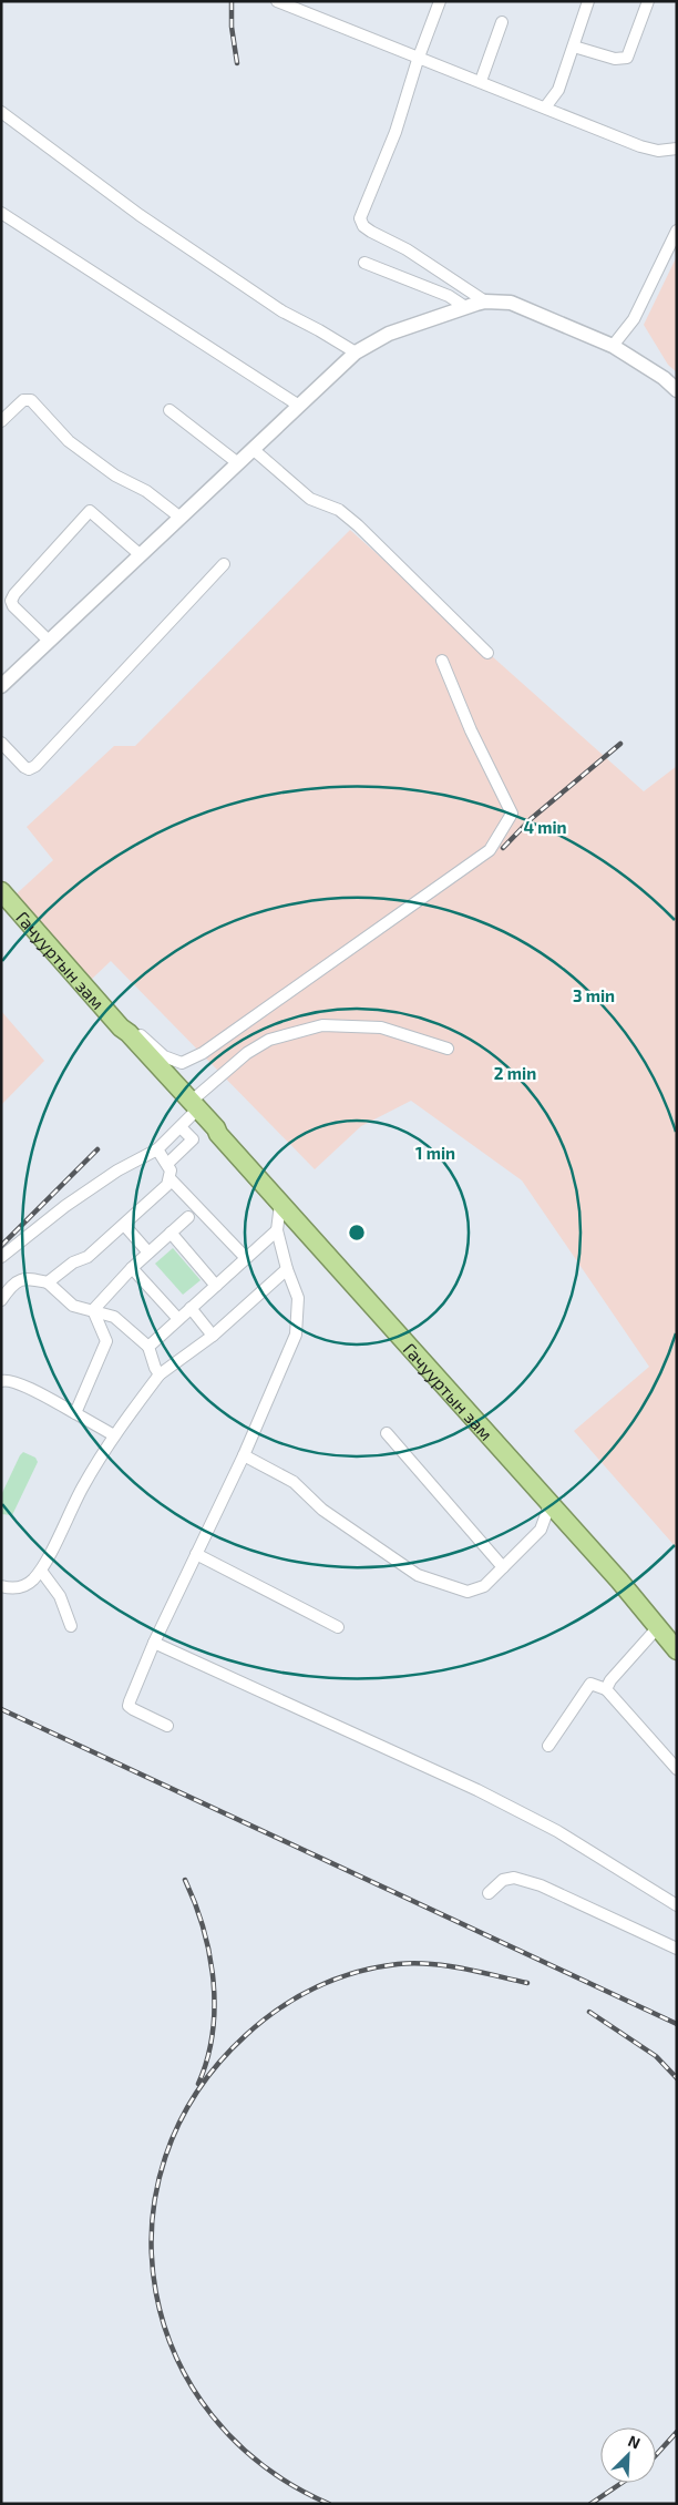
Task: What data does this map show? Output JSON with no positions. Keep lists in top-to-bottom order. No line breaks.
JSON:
{"streets":{"highway":["Гачууртын зам"]},"north":"top right","rings":["4 min","3 min","2 min","1 min"]}
